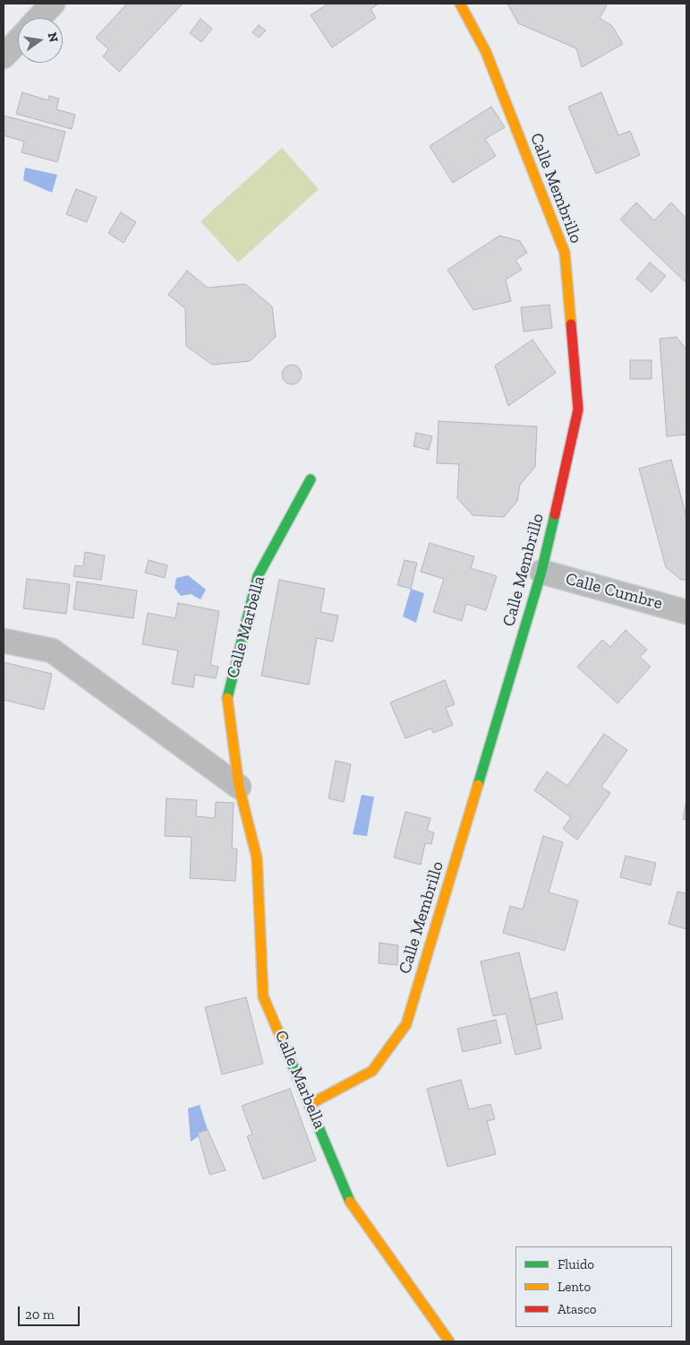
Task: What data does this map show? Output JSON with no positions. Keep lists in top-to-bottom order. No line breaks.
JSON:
{"streets":{"street":["Calle Membrillo","Calle Cumbre","Calle Marbella"]},"crossings":[["Calle Membrillo","Calle Cumbre"],["Calle Membrillo","Calle Marbella"]],"legend":["Fluido","Lento","Atasco"],"scale_bar":"20 m","north":"right"}
